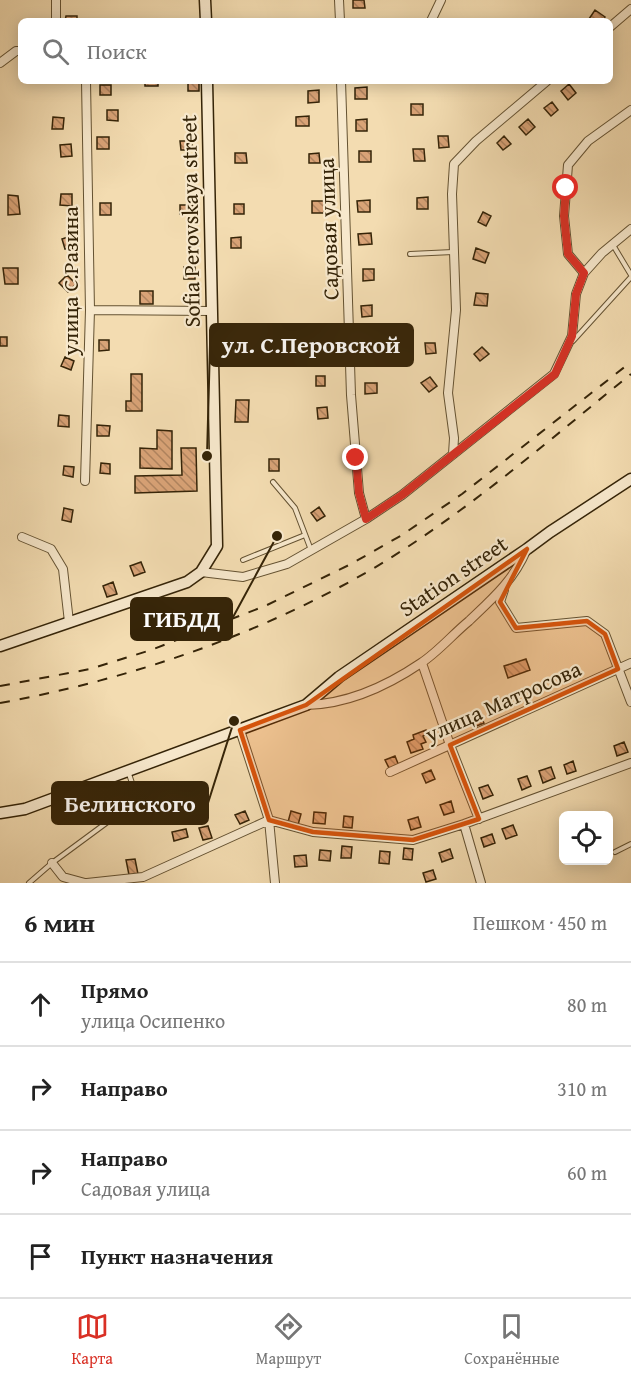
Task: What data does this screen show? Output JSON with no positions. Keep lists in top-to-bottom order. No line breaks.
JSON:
{"streets":{"main road":["Sofia Perovskaya street","Station street"],"street":["Садовая улица","улица С.Разина","улица Матросова"]},"places":["ул. С.Перовской","ГИБДД","Белинского"],"page":{"search":"Поиск","heading":["6 мин","Пешком · 450 m"],"list":[["Прямо","улица Осипенко","80 m"],["Направо","310 m"],["Направо","Садовая улица","60 m"],"Пункт назначения"],"nav":["Карта","Маршрут","Сохранённые"]}}
